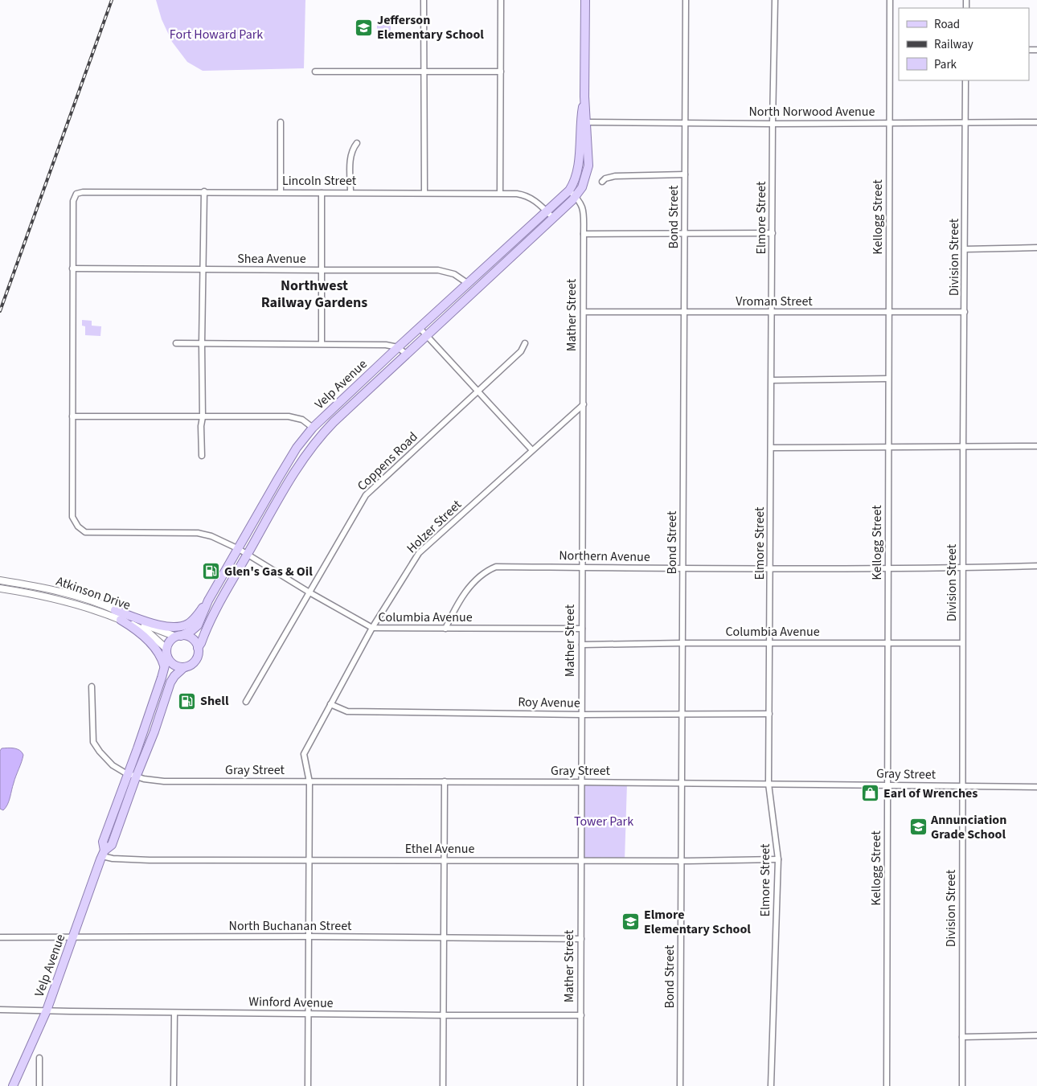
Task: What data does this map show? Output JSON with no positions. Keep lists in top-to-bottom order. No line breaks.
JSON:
{"streets":{"main road":["Velp Avenue"],"street":["North Norwood Avenue","Lincoln Street","Bond Street","Kellogg Street","Elmore Street","Division Street","Shea Avenue","Vroman Street","Mather Street","Coppens Road","Holzer Street","Northern Avenue","Atkinson Drive","Columbia Avenue","Roy Avenue","Gray Street","Ethel Avenue","North Buchanan Street","Winford Avenue"]},"crossings":[["North Norwood Avenue","Bond Street"],["North Norwood Avenue","Kellogg Street"],["North Norwood Avenue","Elmore Street"],["North Norwood Avenue","Division Street"],["Lincoln Street","Shea Avenue"],["Lincoln Street","Velp Avenue"],["Bond Street","Vroman Street"],["Bond Street","Northern Avenue"],["Bond Street","Columbia Avenue"],["Bond Street","Roy Avenue"],["Bond Street","Gray Street"],["Bond Street","Ethel Avenue"],["Kellogg Street","Vroman Street"],["Kellogg Street","Northern Avenue"],["Kellogg Street","Columbia Avenue"],["Kellogg Street","Gray Street"],["Elmore Street","Vroman Street"],["Elmore Street","Northern Avenue"],["Elmore Street","Columbia Avenue"],["Elmore Street","Roy Avenue"],["Elmore Street","Gray Street"],["Elmore Street","Ethel Avenue"],["Division Street","Vroman Street"],["Division Street","Northern Avenue"],["Division Street","Columbia Avenue"],["Division Street","Gray Street"],["Shea Avenue","Velp Avenue"],["Vroman Street","Mather Street"],["Mather Street","Velp Avenue"],["Mather Street","Holzer Street"],["Mather Street","Northern Avenue"],["Mather Street","Columbia Avenue"],["Mather Street","Roy Avenue"],["Mather Street","Gray Street"],["Mather Street","Ethel Avenue"],["Mather Street","North Buchanan Street"],["Mather Street","Winford Avenue"],["Velp Avenue","Atkinson Drive"],["Velp Avenue","Columbia Avenue"],["Velp Avenue","Gray Street"],["Velp Avenue","Ethel Avenue"],["Velp Avenue","North Buchanan Street"],["Velp Avenue","Winford Avenue"],["Coppens Road","Columbia Avenue"],["Holzer Street","Columbia Avenue"],["Holzer Street","Roy Avenue"],["Holzer Street","Gray Street"],["Holzer Street","Ethel Avenue"],["Holzer Street","North Buchanan Street"],["Holzer Street","Winford Avenue"],["Northern Avenue","Columbia Avenue"]],"districts":["Northwest Railway Gardens"],"parks":["Fort Howard Park","Tower Park"],"places":{"school or university":["Jefferson Elementary School","Annunciation Grade School","Elmore Elementary School"],"fuel station":["Glen's Gas & Oil","Shell"],"shop":["Earl of Wrenches"]},"legend":["Road","Railway","Park"]}
